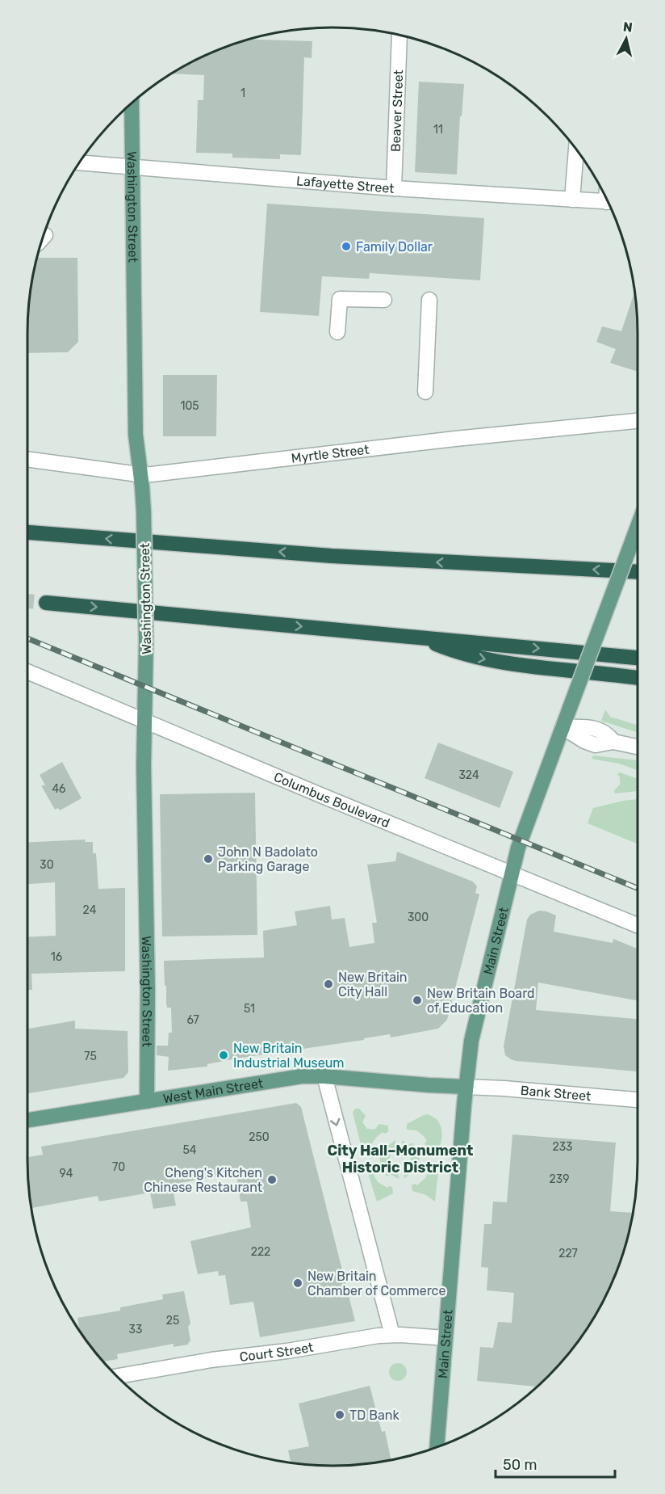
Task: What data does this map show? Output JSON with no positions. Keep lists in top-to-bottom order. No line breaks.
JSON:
{"streets":{"main road":["Washington Street","Main Street","West Main Street"],"street":["Beaver Street","Lafayette Street","Myrtle Street","Columbus Boulevard","Bank Street","Court Street"]},"crossings":[["Beaver Street","Lafayette Street"],["Lafayette Street","Washington Street"],["Washington Street","Myrtle Street"],["Washington Street","Columbus Boulevard"],["Washington Street","West Main Street"],["Columbus Boulevard","Main Street"],["Main Street","West Main Street"],["Main Street","Bank Street"],["Main Street","Court Street"],["West Main Street","Bank Street"]],"districts":["City Hall–Monument Historic District"],"places":["Family Dollar","John N Badolato Parking Garage","New Britain City Hall","New Britain Board of Education","New Britain Industrial Museum","Cheng's Kitchen Chinese Restaurant","New Britain Chamber of Commerce","TD Bank"],"house_numbers":["1","11","105","324","46","30","24","300","16","51","67","75","250","233","54","70","94","239","222","227","25","33"],"scale_bar":"50 m","north":"top"}
